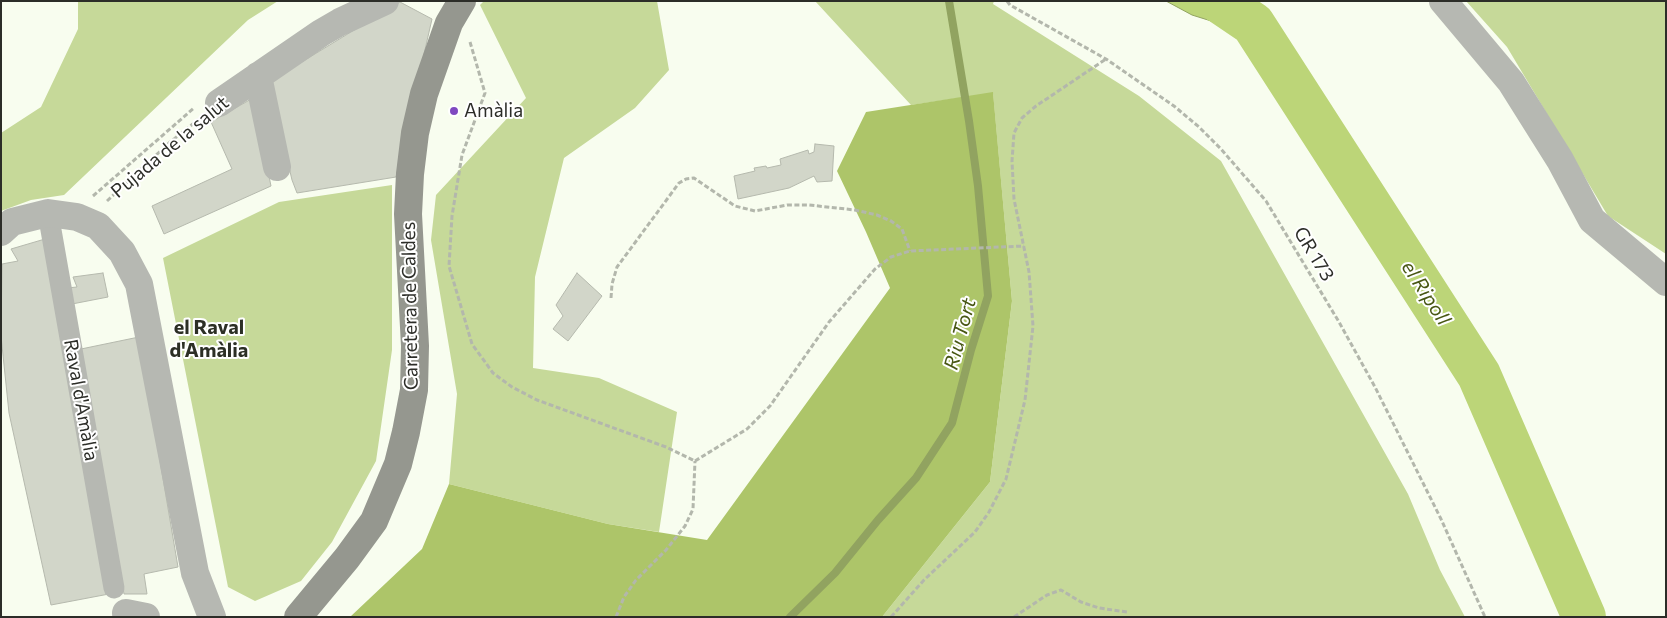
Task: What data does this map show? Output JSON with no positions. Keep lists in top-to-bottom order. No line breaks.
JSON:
{"streets":{"main road":["Carretera de Caldes"],"street":["Pujada de la salut","Raval d'Amàlia"],"path":["GR 173"]},"districts":["el Raval d'Amàlia"],"water":["el Ripoll","Riu Tort"],"places":["Amàlia"]}
